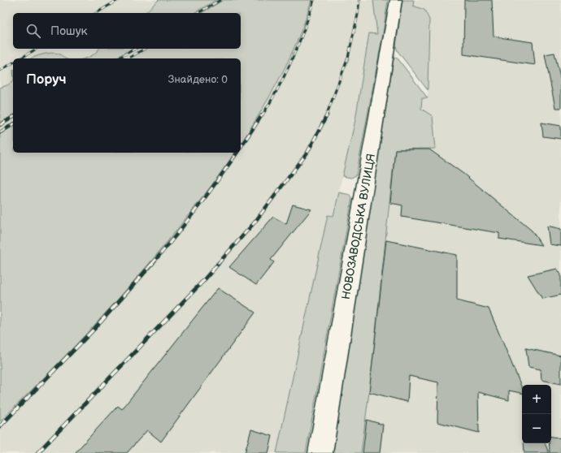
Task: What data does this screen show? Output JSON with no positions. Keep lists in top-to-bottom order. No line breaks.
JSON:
{"streets":{"street":["НОВОЗАВОДСЬКА ВУЛИЦЯ"]},"page":{"search":"Пошук","heading":["Поруч","Знайдено: 0"],"map_buttons":["+","−"]}}
